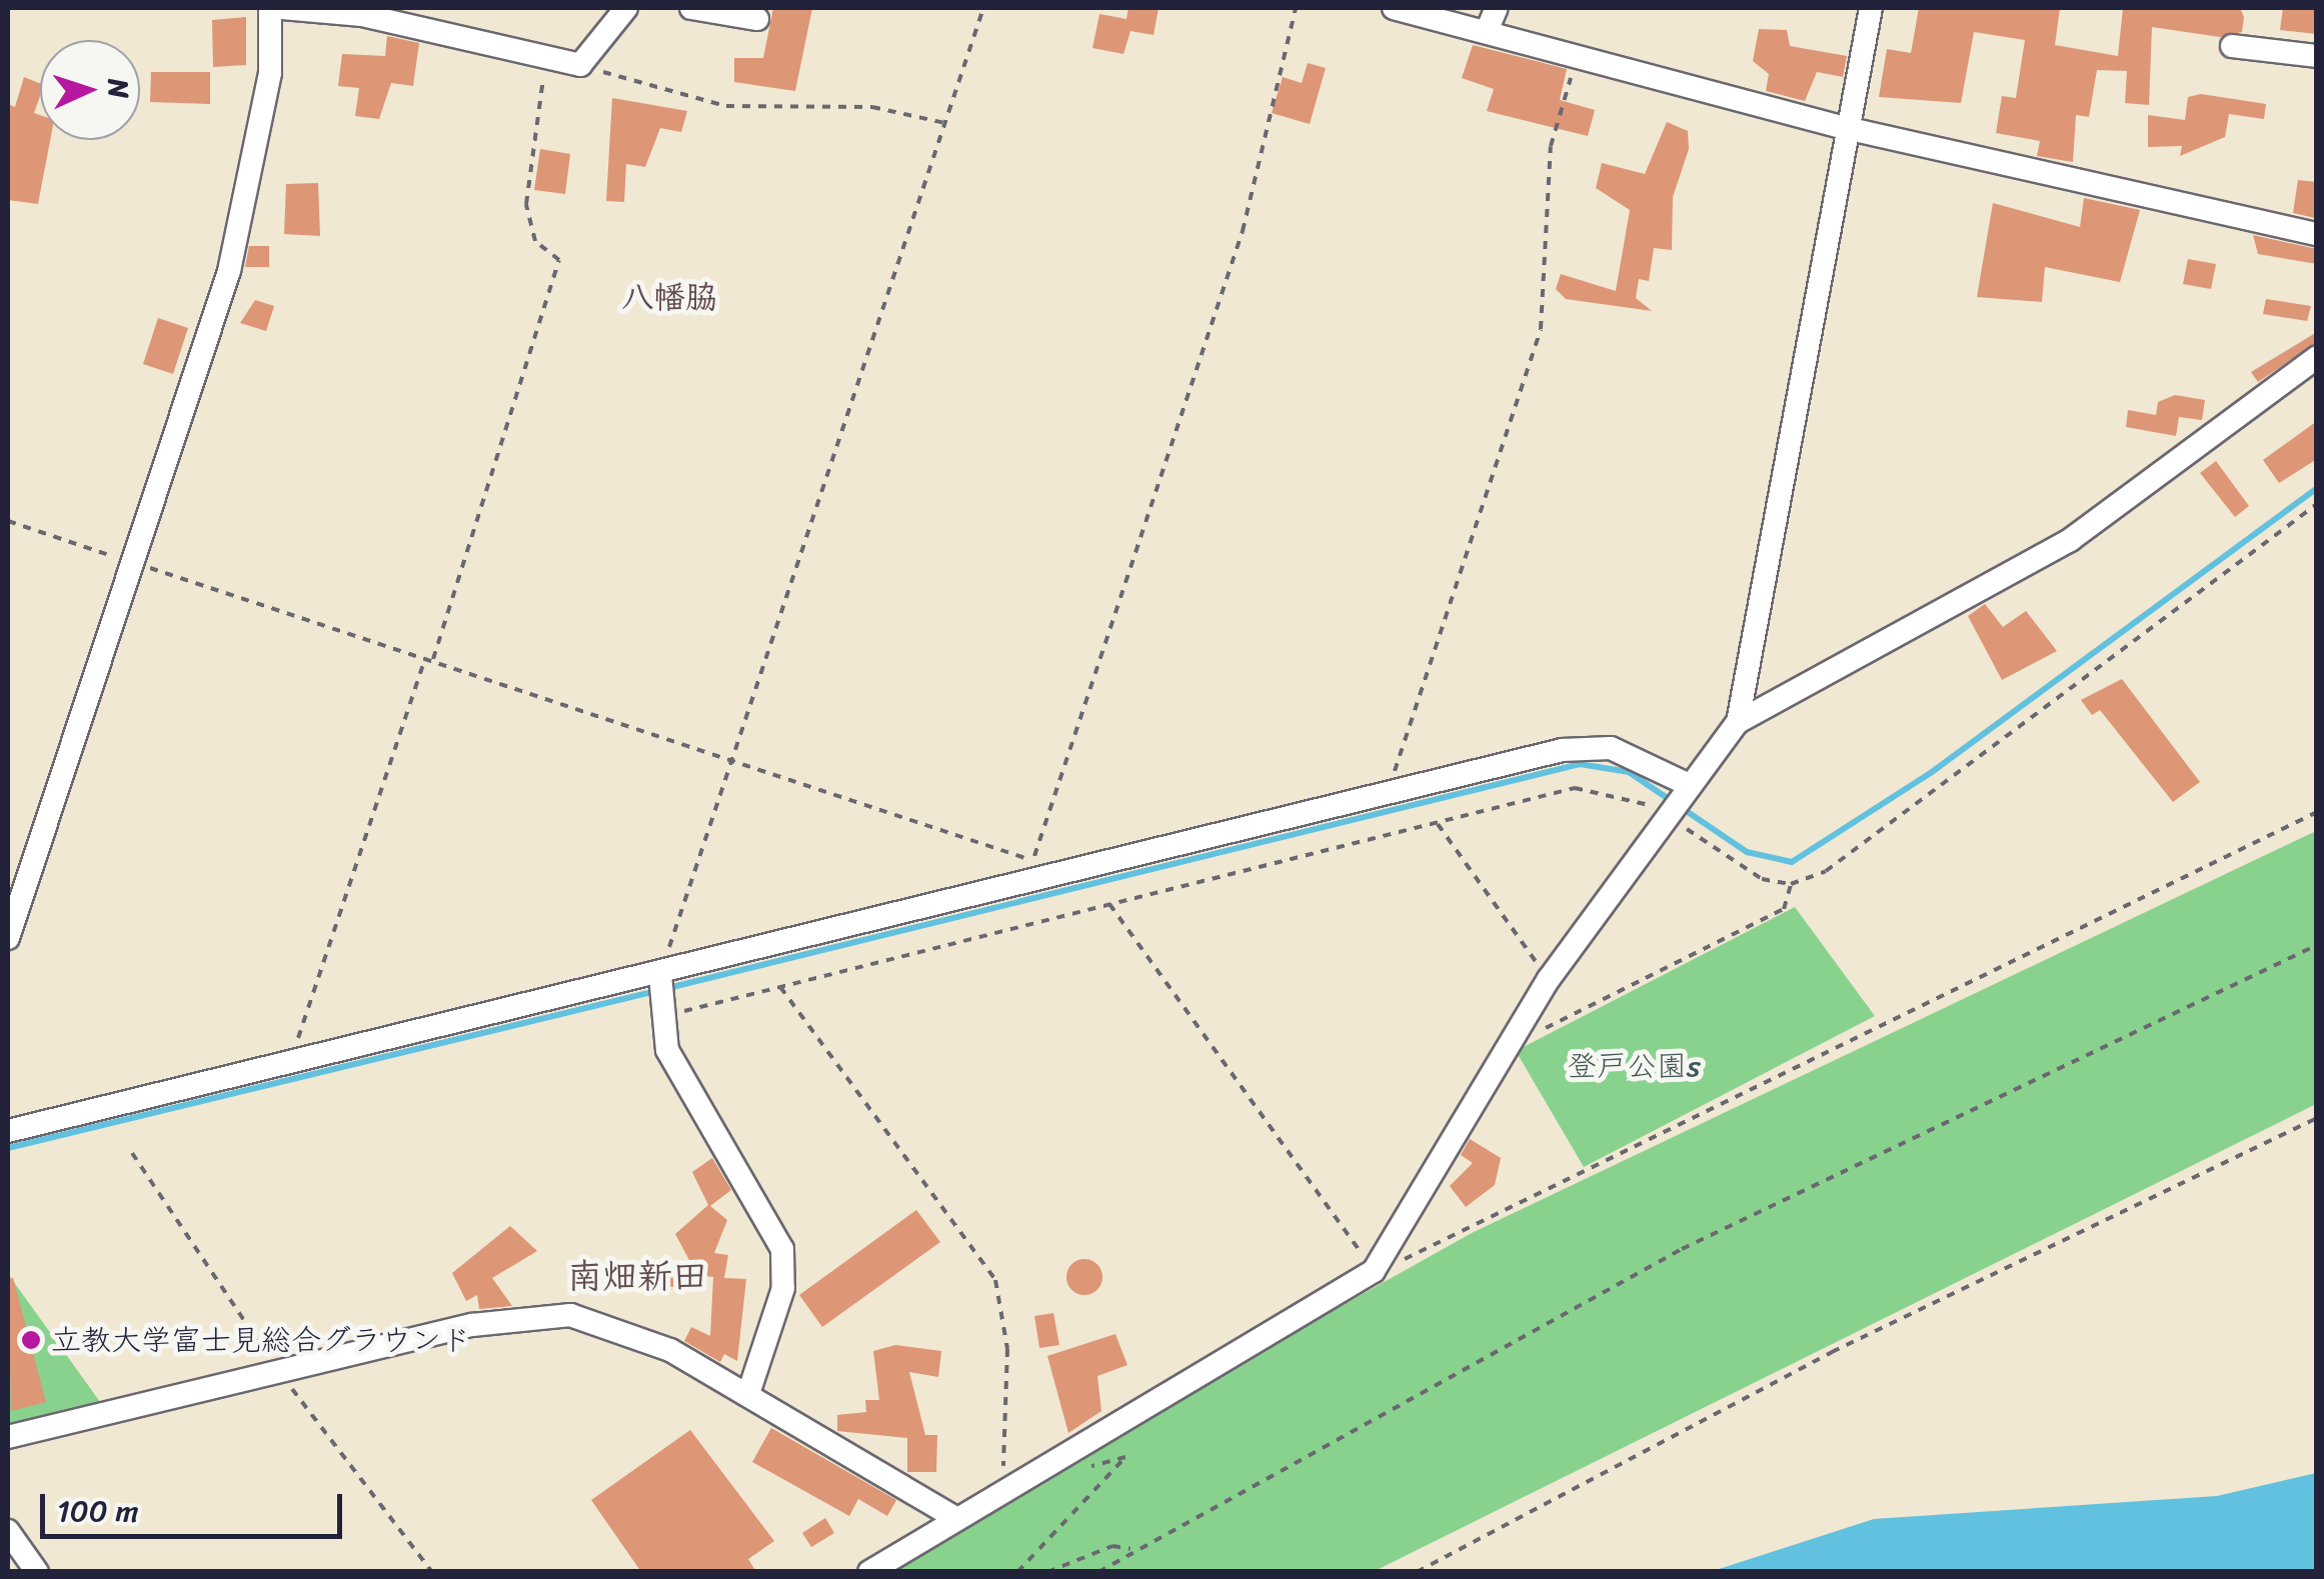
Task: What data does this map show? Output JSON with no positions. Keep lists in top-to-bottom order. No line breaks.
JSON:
{"districts":["八幡脇","南畑新田"],"parks":["登戸公園s"],"places":["立教大学富士見総合グラウンド"],"scale_bar":"100 m","north":"right"}
